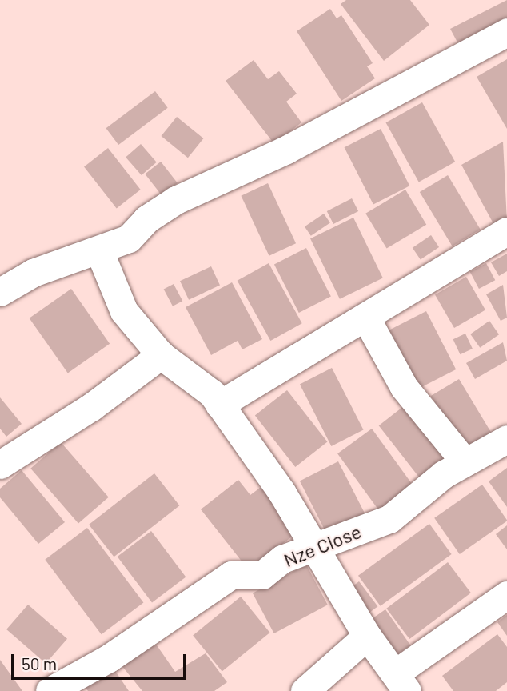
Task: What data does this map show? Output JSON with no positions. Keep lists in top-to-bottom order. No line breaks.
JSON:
{"streets":{"street":["Nze Close"]},"scale_bar":"50 m"}
